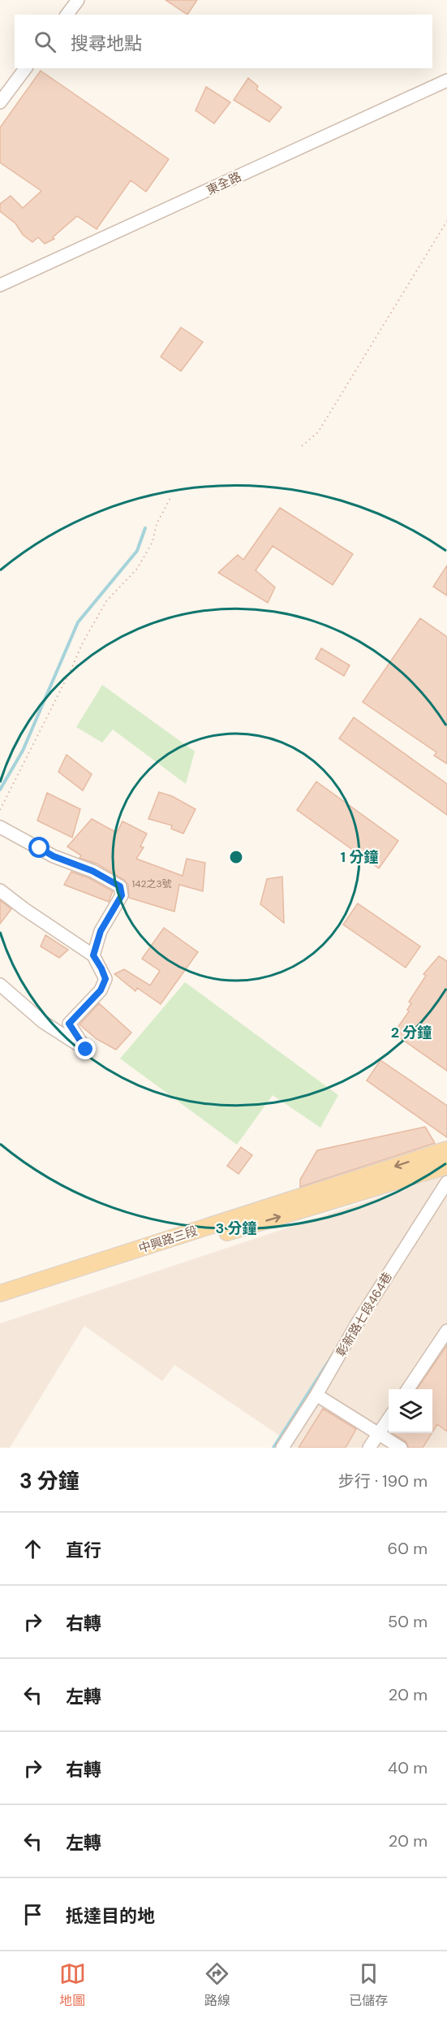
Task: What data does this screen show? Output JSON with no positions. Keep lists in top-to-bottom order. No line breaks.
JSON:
{"streets":{"main road":["中興路三段"],"street":["東全路","彰新路七段464巷"]},"house_numbers":["142之3號"],"page":{"search":"搜尋地點","heading":["3 分鐘","步行 · 190 m"],"list":[["直行","60 m"],["右轉","50 m"],["左轉","20 m"],["右轉","40 m"],["左轉","20 m"],"抵達目的地"],"nav":["地圖","路線","已儲存"]},"rings":["1 分鐘","2 分鐘","3 分鐘"]}
